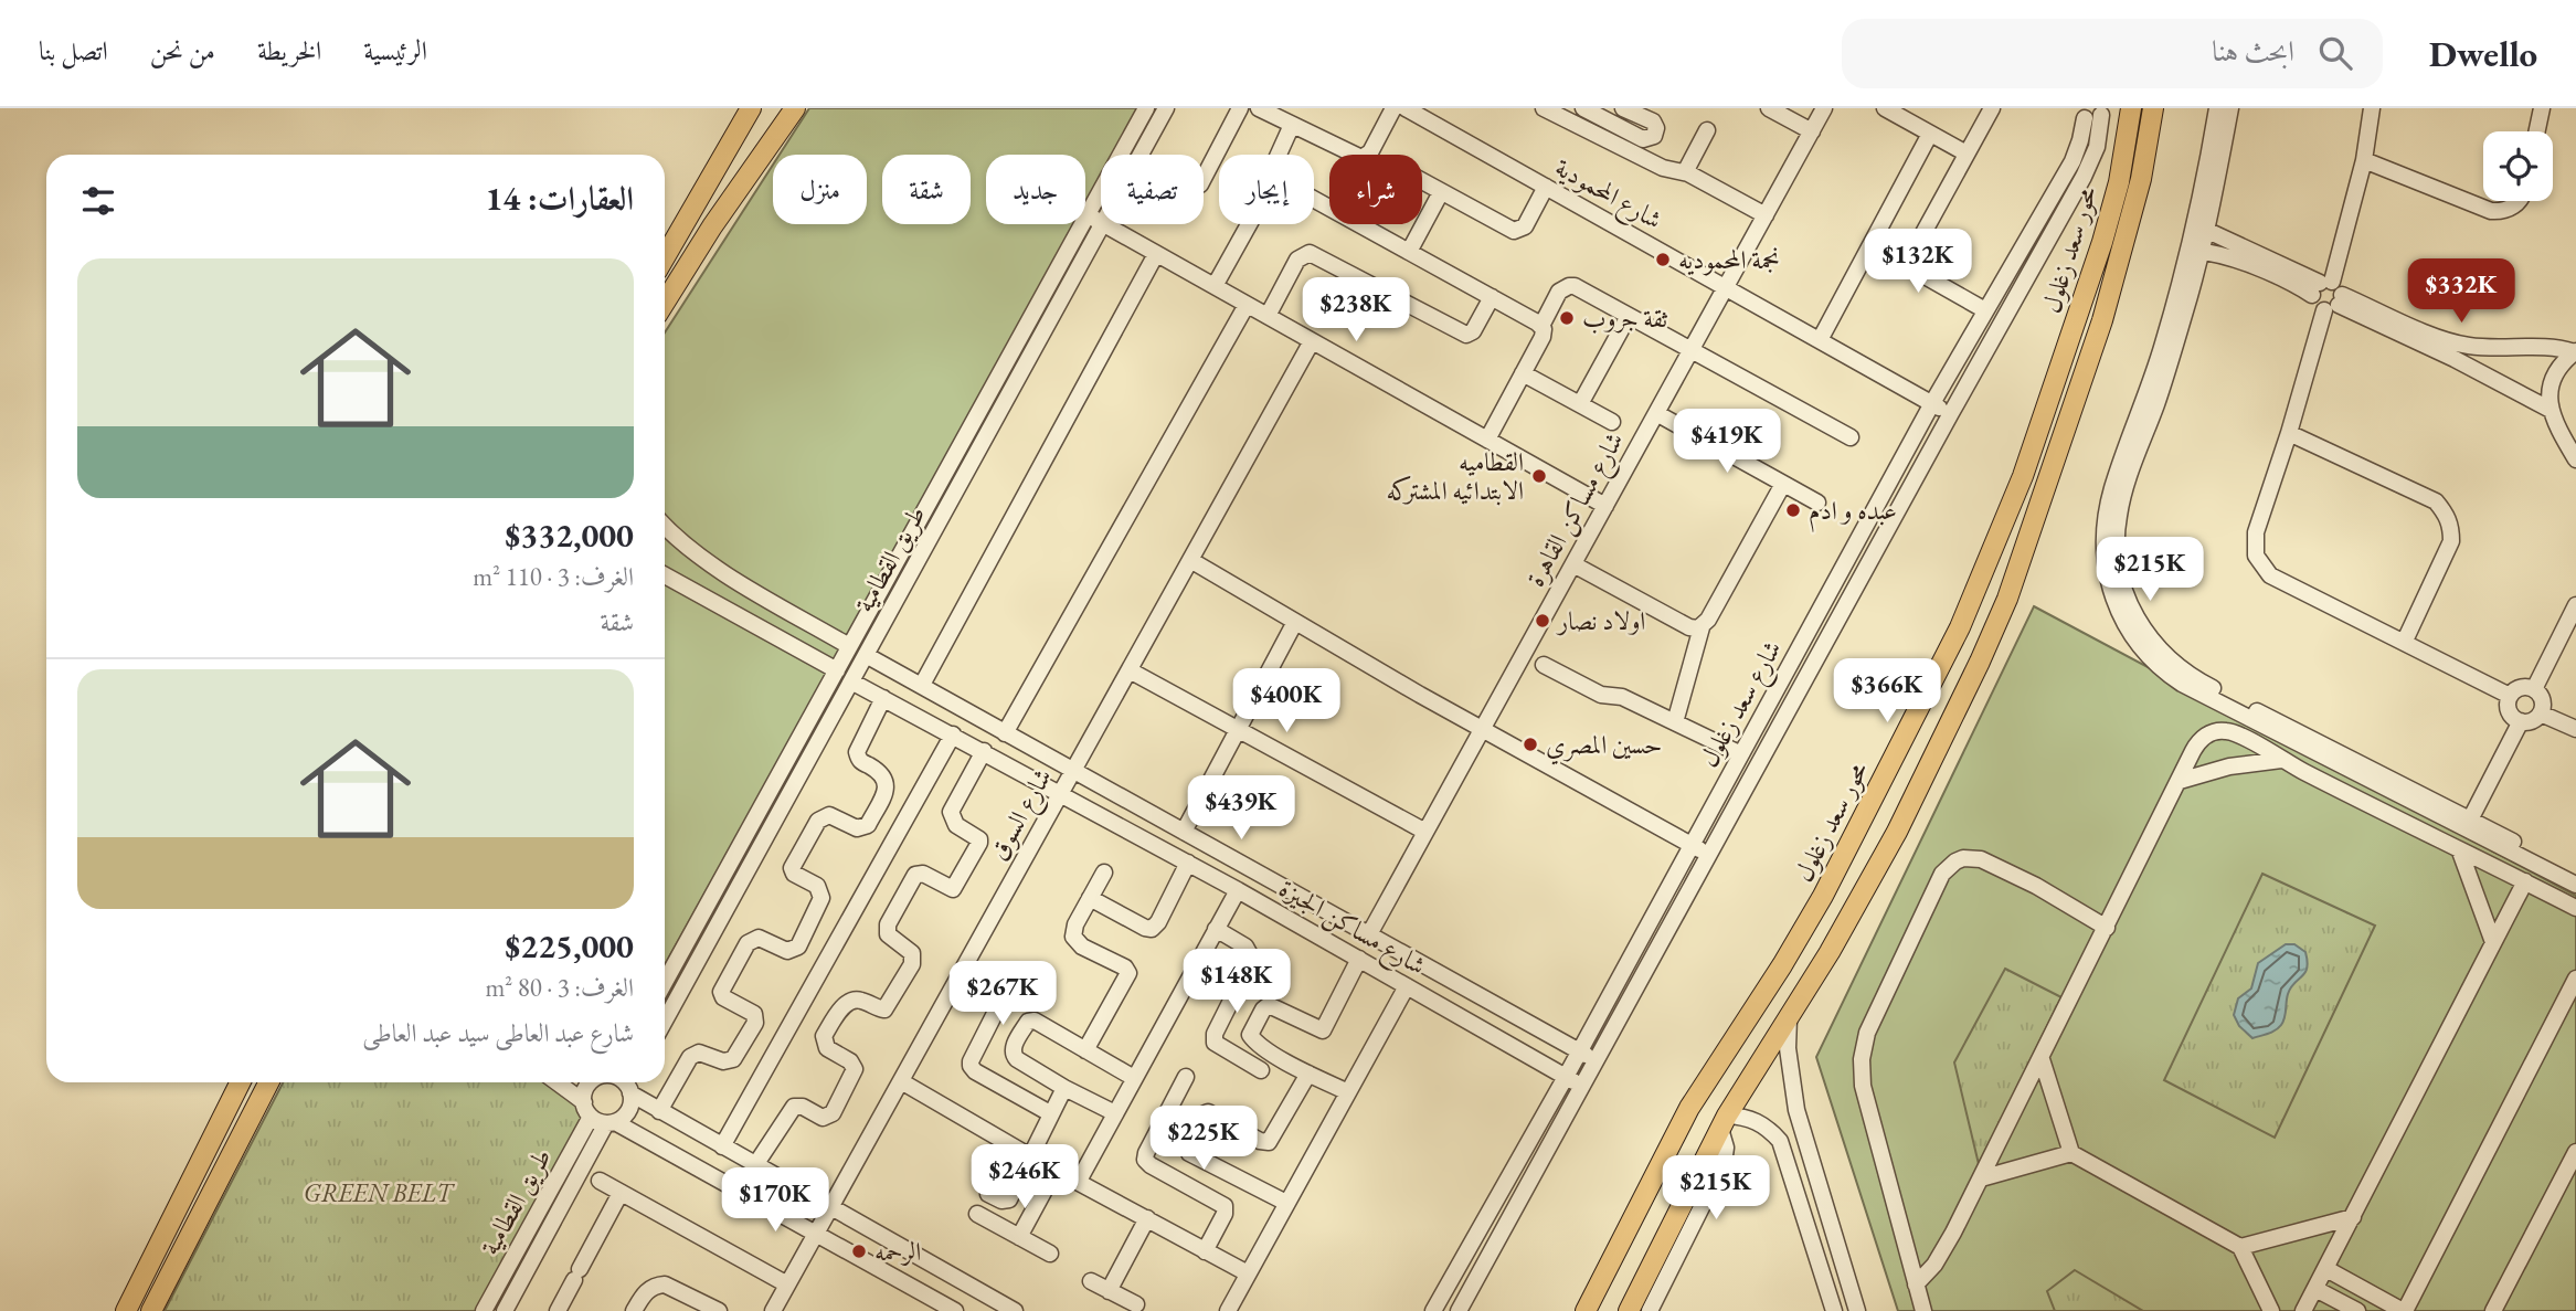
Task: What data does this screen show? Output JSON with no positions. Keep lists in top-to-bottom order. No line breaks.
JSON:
{"streets":{"main road":["محور سعد زغلول"],"street":["شارع المحمودية","شارع مساكن القاهرة","طريق القطامية","شارع سعد زغلول","شارع السوق","شارع مساكن الجيزة"]},"crossings":[["شارع المحمودية","شارع مساكن القاهرة"],["شارع المحمودية","شارع سعد زغلول"],["شارع مساكن القاهرة","شارع مساكن الجيزة"],["طريق القطامية","شارع مساكن الجيزة"],["شارع سعد زغلول","شارع مساكن الجيزة"],["شارع السوق","شارع مساكن الجيزة"]],"parks":["GREEN BELT"],"places":["نجمة المحموديه","ثقة جروب","القطاميه الابتدائيه المشتركه","عبده و ادم","اولاد نصار","حسين المصري","الرحمه"],"page":{"header":"Dwello","search":"ابحث هنا","nav":["الرئيسية","الخريطة","من نحن","اتصل بنا"],"chip":["شراء","إيجار","تصفية","جديد","شقة","منزل"],"heading":"العقارات: 14","price":["$132K","$332K","$238K","$419K","$215K","$366K","$400K","$439K","$148K","$267K","$225K","$246K","$215K","$170K"],"list":[{"name":"$332,000","note":"الغرف: 3 · 110 m² · شقة"},{"name":"$225,000","note":"الغرف: 3 · 80 m² · شارع عبد العاطى سيد عبد العاطى"}]}}
